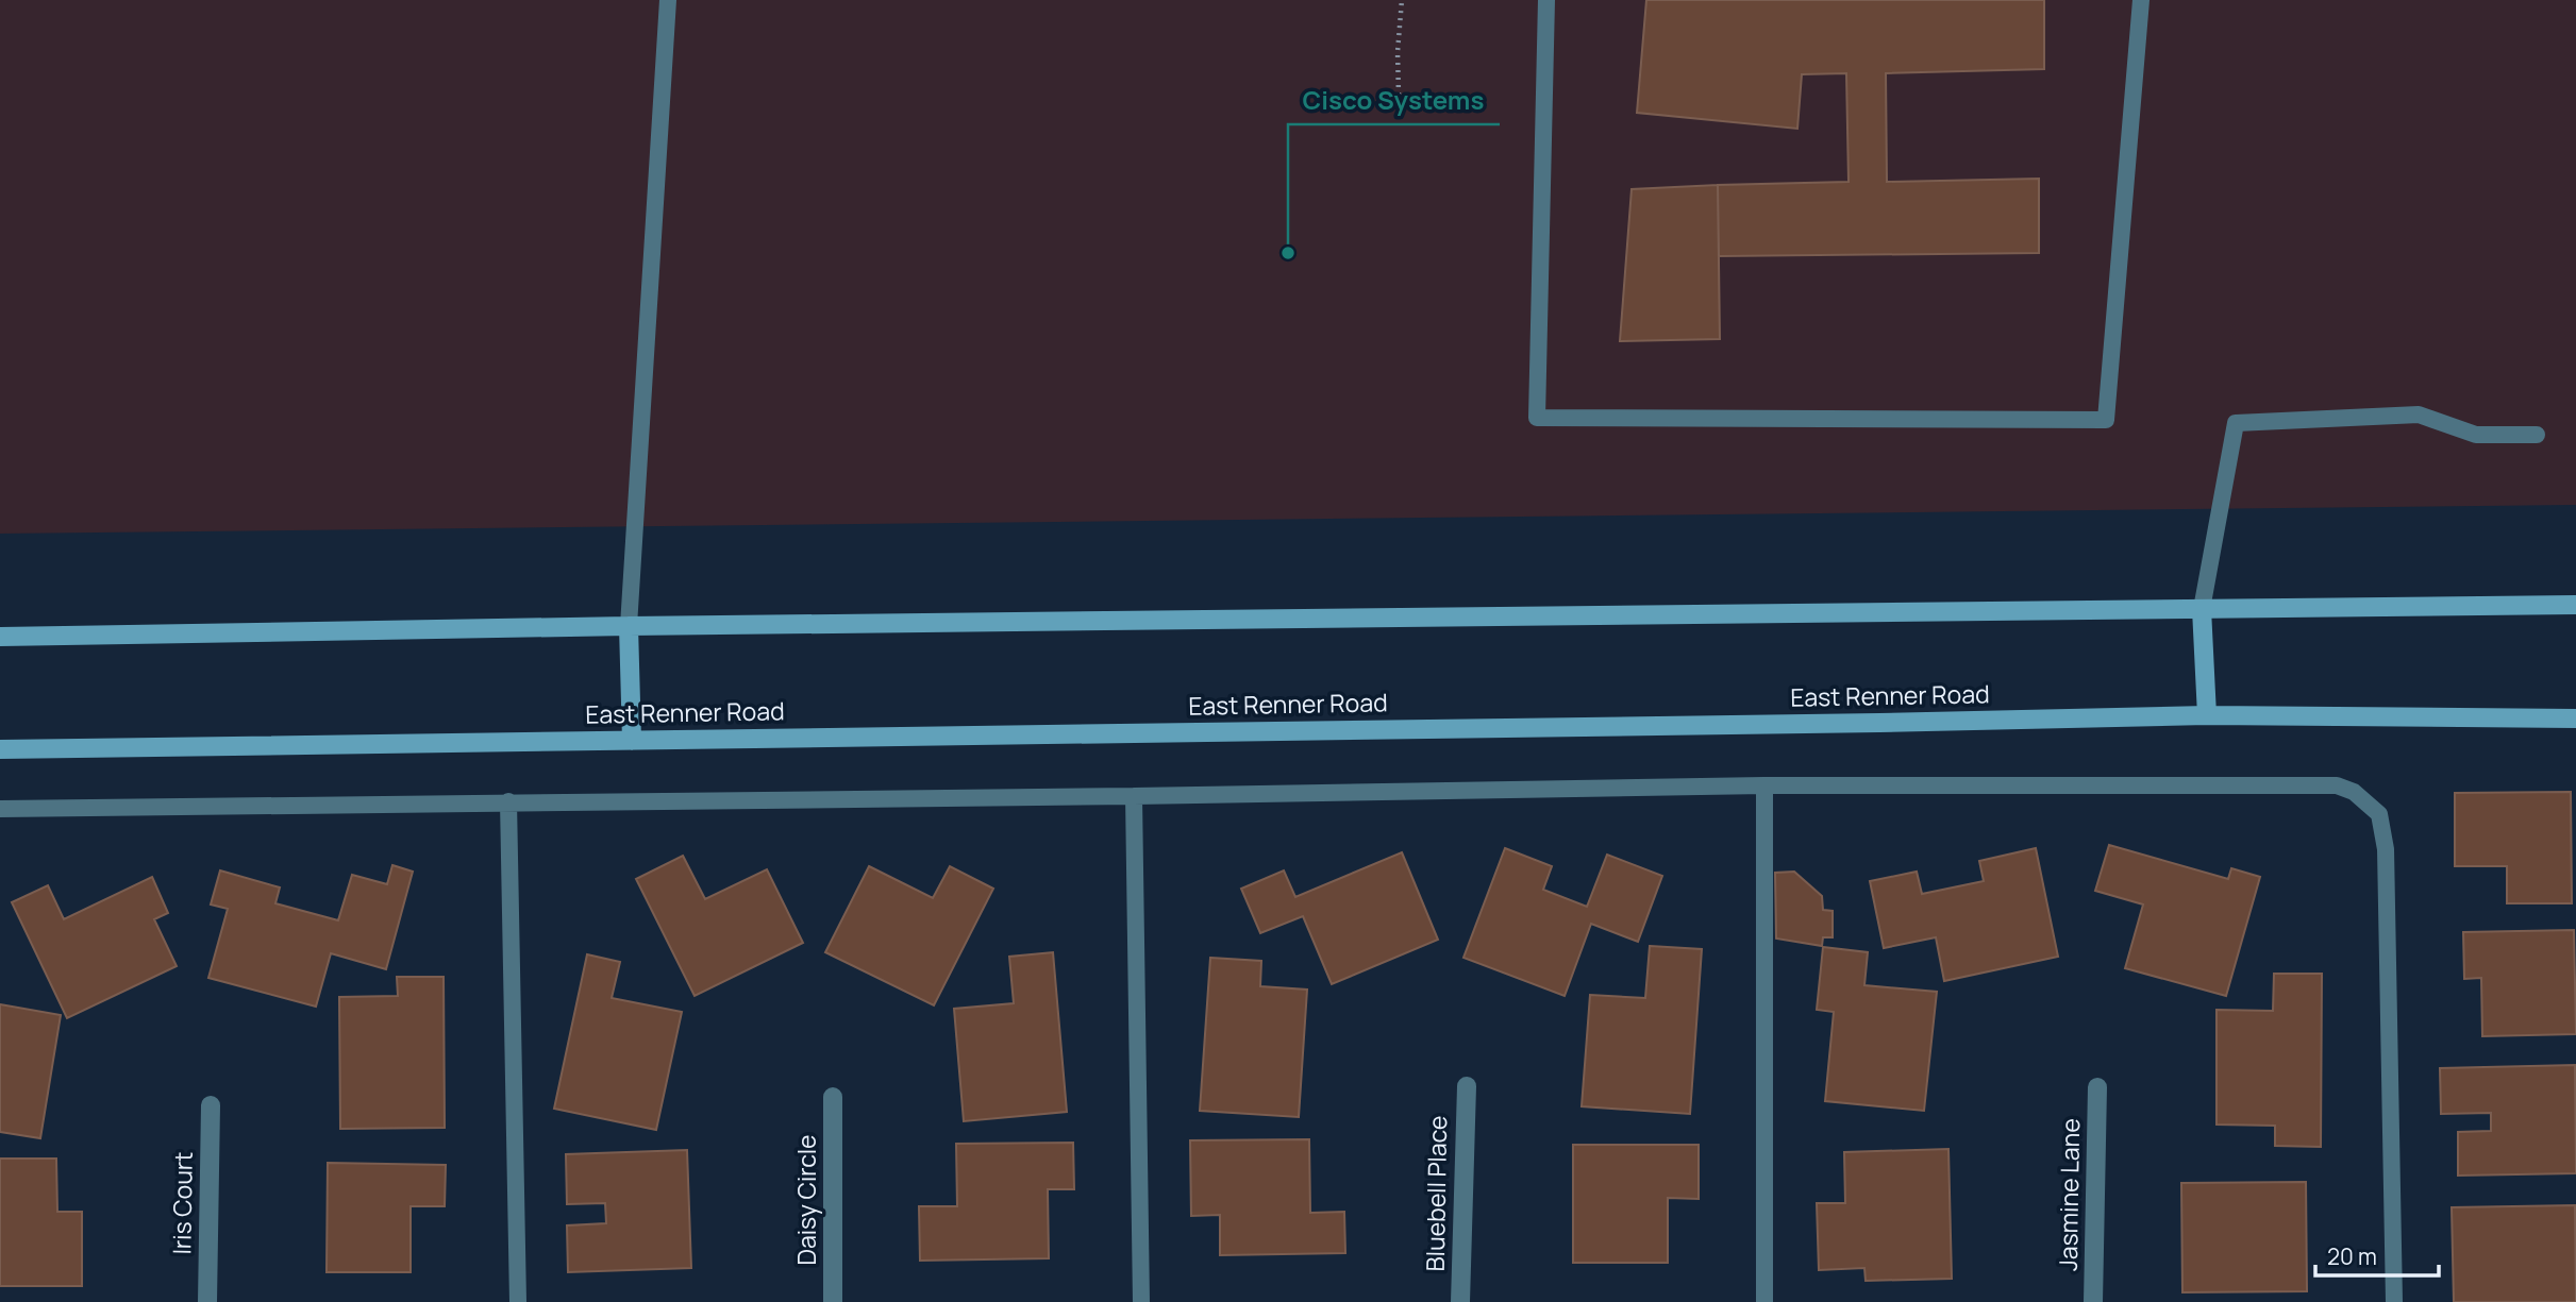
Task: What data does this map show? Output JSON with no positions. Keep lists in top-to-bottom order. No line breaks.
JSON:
{"streets":{"main road":["East Renner Road"],"street":["Bluebell Place","Jasmine Lane","Daisy Circle","Iris Court"]},"places":["Cisco Systems"],"scale_bar":"20 m"}
